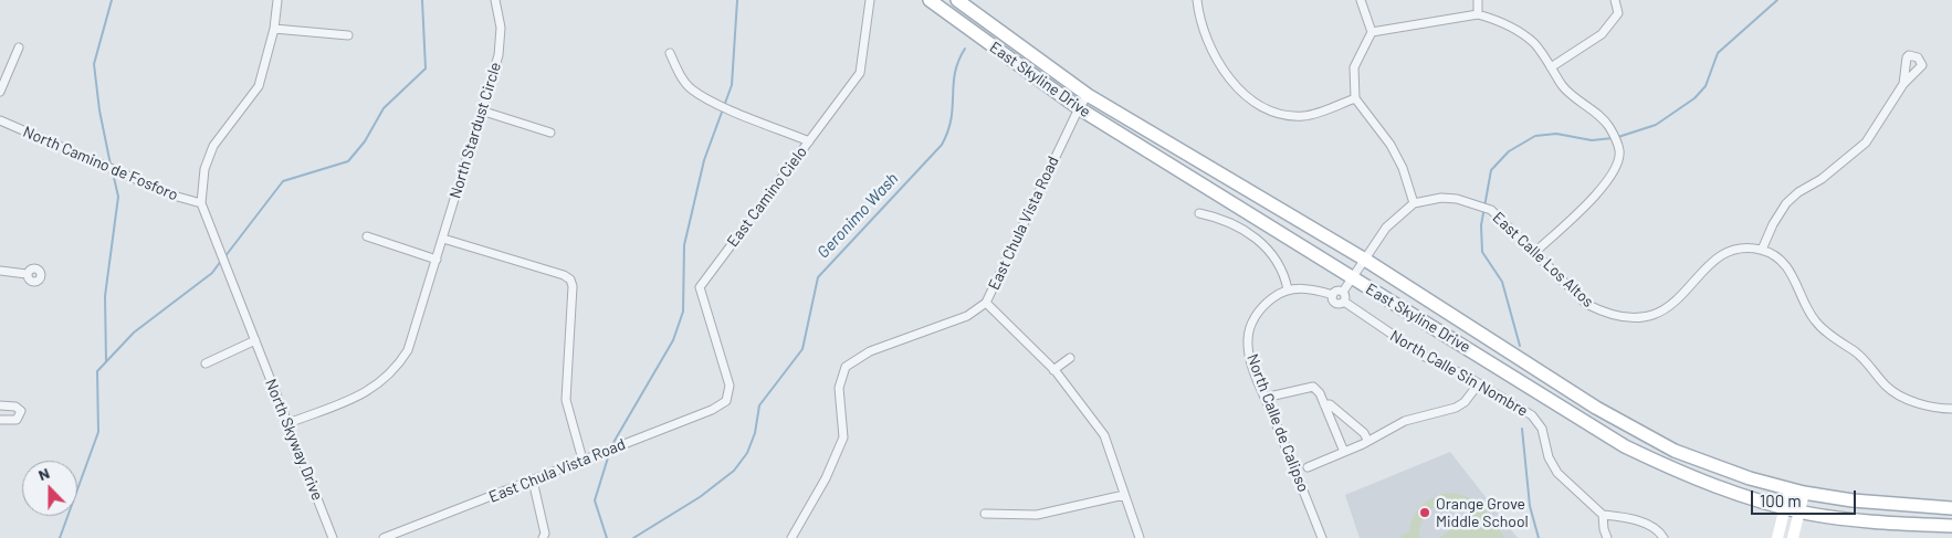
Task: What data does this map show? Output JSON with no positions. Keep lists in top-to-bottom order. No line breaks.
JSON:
{"streets":{"main road":["East Skyline Drive"],"street":["North Stardust Circle","North Camino de Fosforo","East Camino Cielo","East Chula Vista Road","East Calle Los Altos","North Calle Sin Nombre","North Calle de Calipso","North Skyway Drive"]},"crossings":[["East Skyline Drive","East Chula Vista Road"],["North Stardust Circle","North Skyway Drive"],["North Camino de Fosforo","North Skyway Drive"],["East Camino Cielo","East Chula Vista Road"],["North Calle Sin Nombre","North Calle de Calipso"]],"water":["Geronimo Wash"],"places":["Orange Grove Middle School"],"scale_bar":"100 m","north":"top"}
